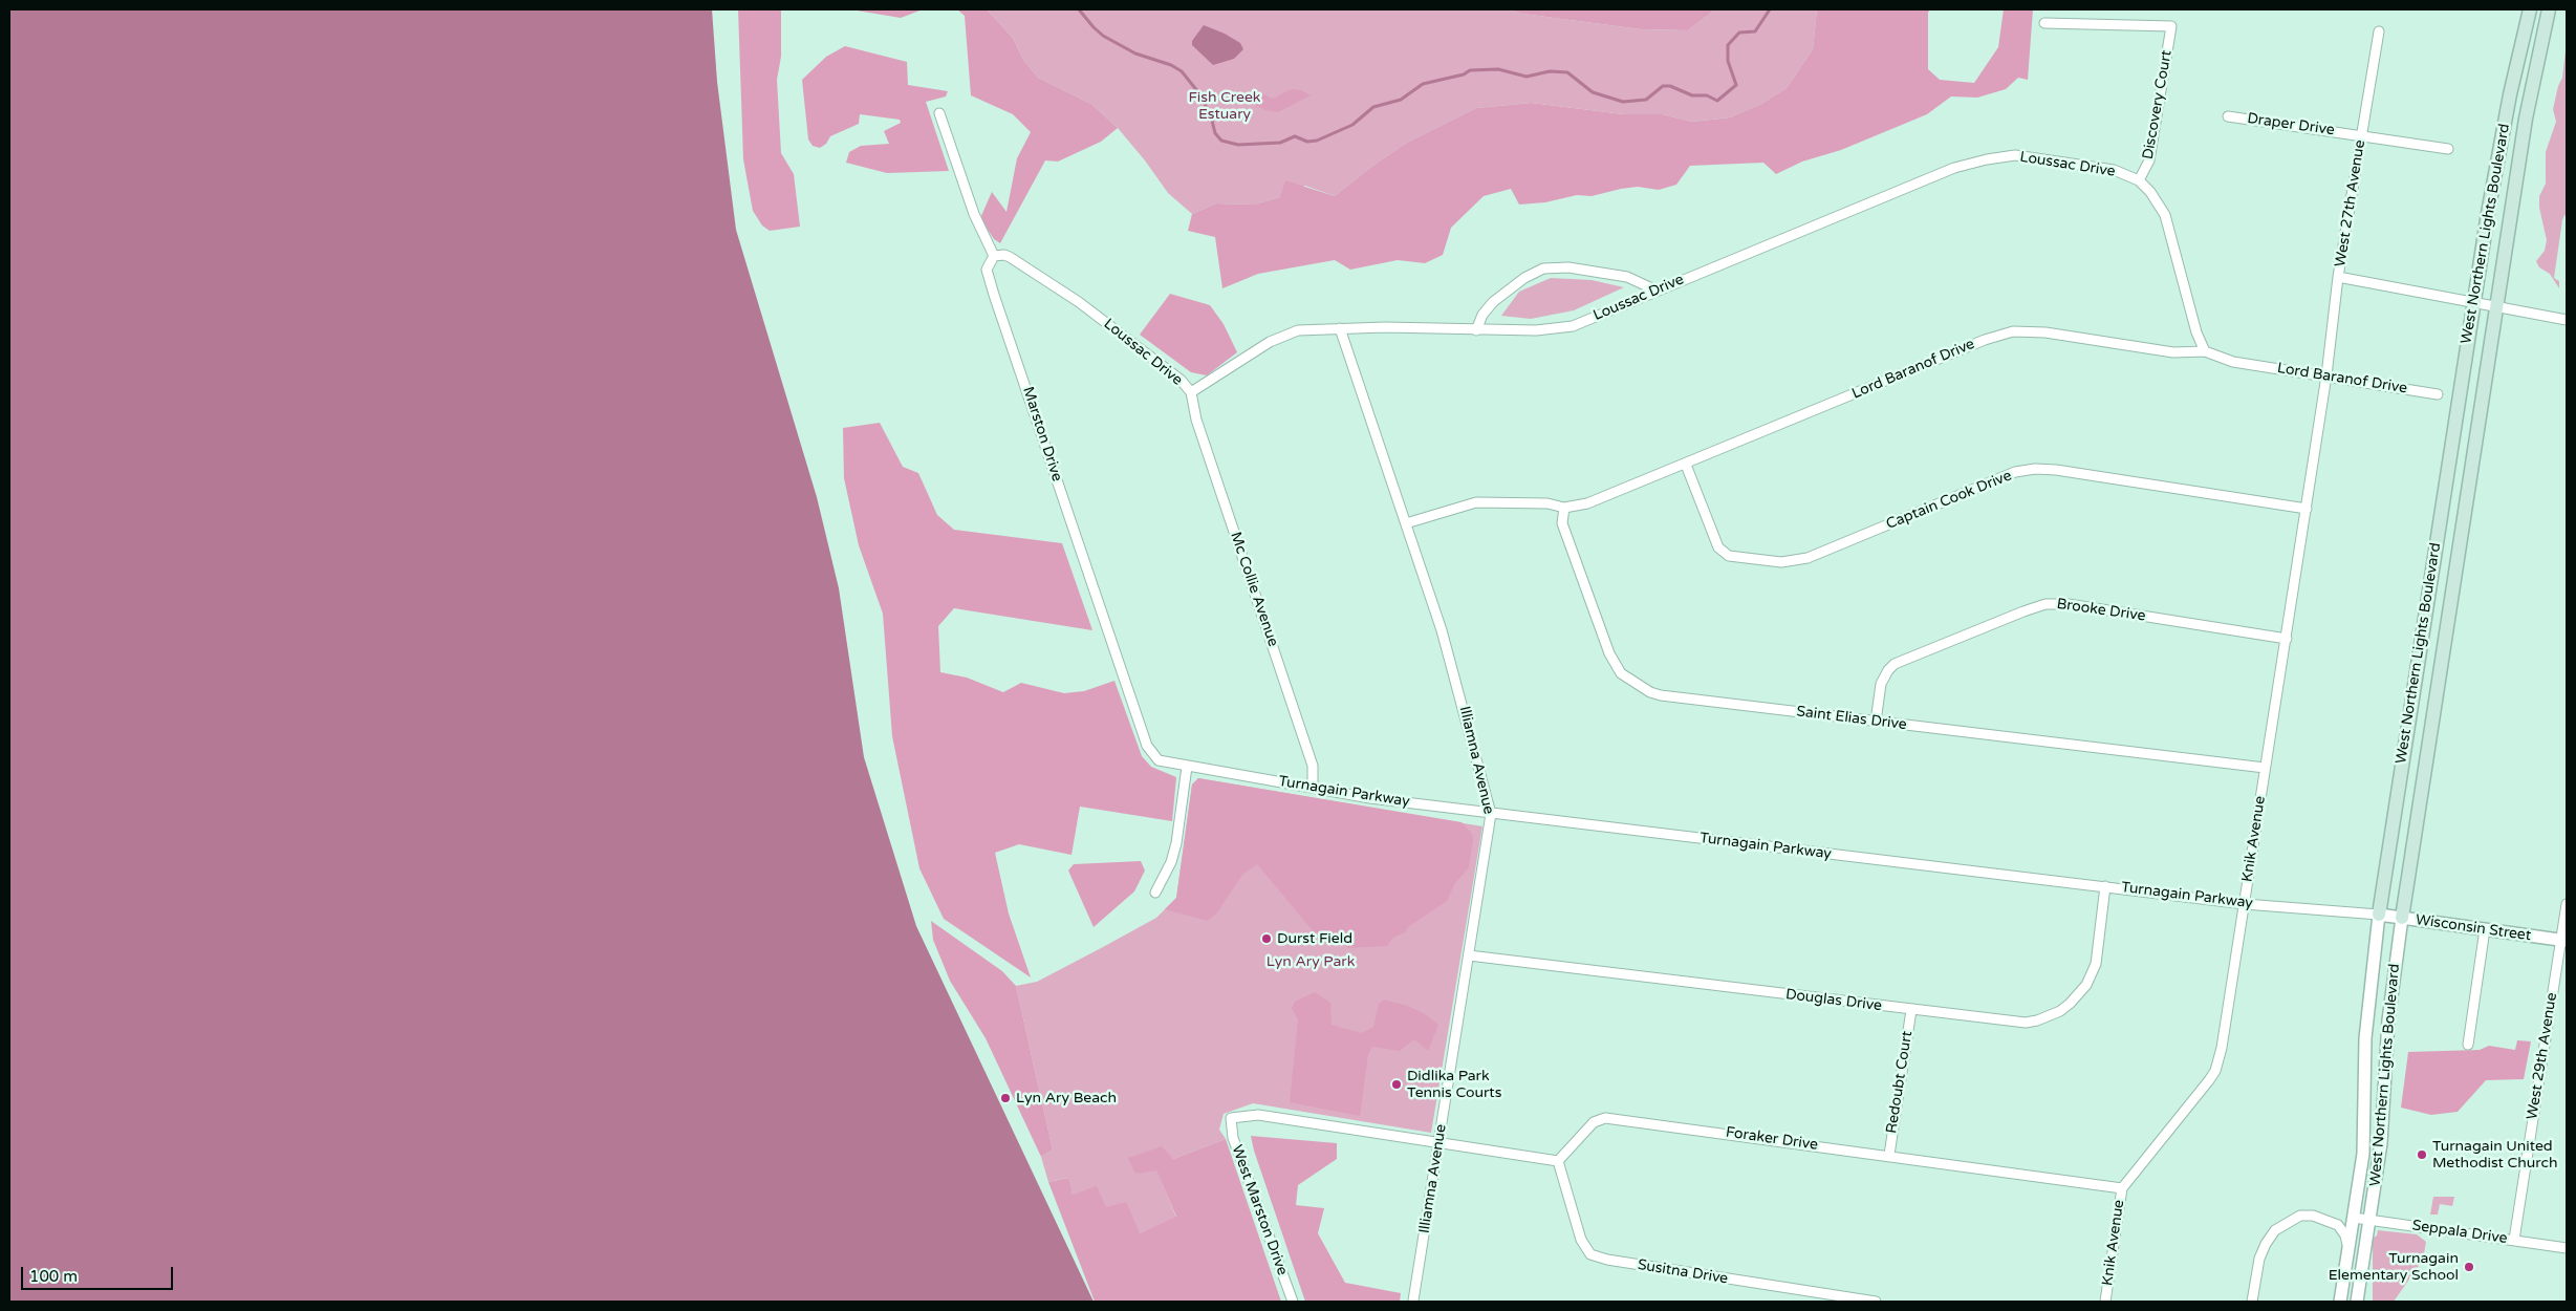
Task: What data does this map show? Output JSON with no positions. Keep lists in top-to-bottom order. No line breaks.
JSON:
{"streets":{"main road":["West Northern Lights Boulevard"],"street":["Discovery Court","Draper Drive","Loussac Drive","West 27th Avenue","Lord Baranof Drive","Marston Drive","Captain Cook Drive","Mc Collie Avenue","Brooke Drive","Saint Elias Drive","Illiamna Avenue","Turnagain Parkway","Knik Avenue","Wisconsin Street","Douglas Drive","West 29th Avenue","Redoubt Court","Foraker Drive","West Marston Drive","Seppala Drive","Susitna Drive"]},"crossings":[["Discovery Court","Loussac Drive"],["Draper Drive","West 27th Avenue"],["Loussac Drive","Lord Baranof Drive"],["Loussac Drive","Marston Drive"],["Loussac Drive","Mc Collie Avenue"],["Loussac Drive","Illiamna Avenue"],["West 27th Avenue","Lord Baranof Drive"],["West 27th Avenue","Knik Avenue"],["West Northern Lights Boulevard","Turnagain Parkway"],["West Northern Lights Boulevard","Wisconsin Street"],["West Northern Lights Boulevard","Seppala Drive"],["Lord Baranof Drive","Captain Cook Drive"],["Lord Baranof Drive","Saint Elias Drive"],["Lord Baranof Drive","Illiamna Avenue"],["Lord Baranof Drive","Knik Avenue"],["Marston Drive","Turnagain Parkway"],["Captain Cook Drive","Knik Avenue"],["Mc Collie Avenue","Turnagain Parkway"],["Brooke Drive","Saint Elias Drive"],["Brooke Drive","Knik Avenue"],["Saint Elias Drive","Knik Avenue"],["Illiamna Avenue","Turnagain Parkway"],["Illiamna Avenue","Douglas Drive"],["Illiamna Avenue","West Marston Drive"],["Turnagain Parkway","Knik Avenue"],["Turnagain Parkway","Wisconsin Street"],["Turnagain Parkway","Douglas Drive"],["Knik Avenue","Foraker Drive"],["Wisconsin Street","West 29th Avenue"],["Douglas Drive","Redoubt Court"],["West 29th Avenue","Seppala Drive"],["Redoubt Court","Foraker Drive"],["Foraker Drive","Susitna Drive"]],"parks":["Fish Creek Estuary","Lyn Ary Park"],"places":["Durst Field","Didlika Park Tennis Courts","Lyn Ary Beach","Turnagain United Methodist Church","Turnagain Elementary School"],"scale_bar":"100 m"}
